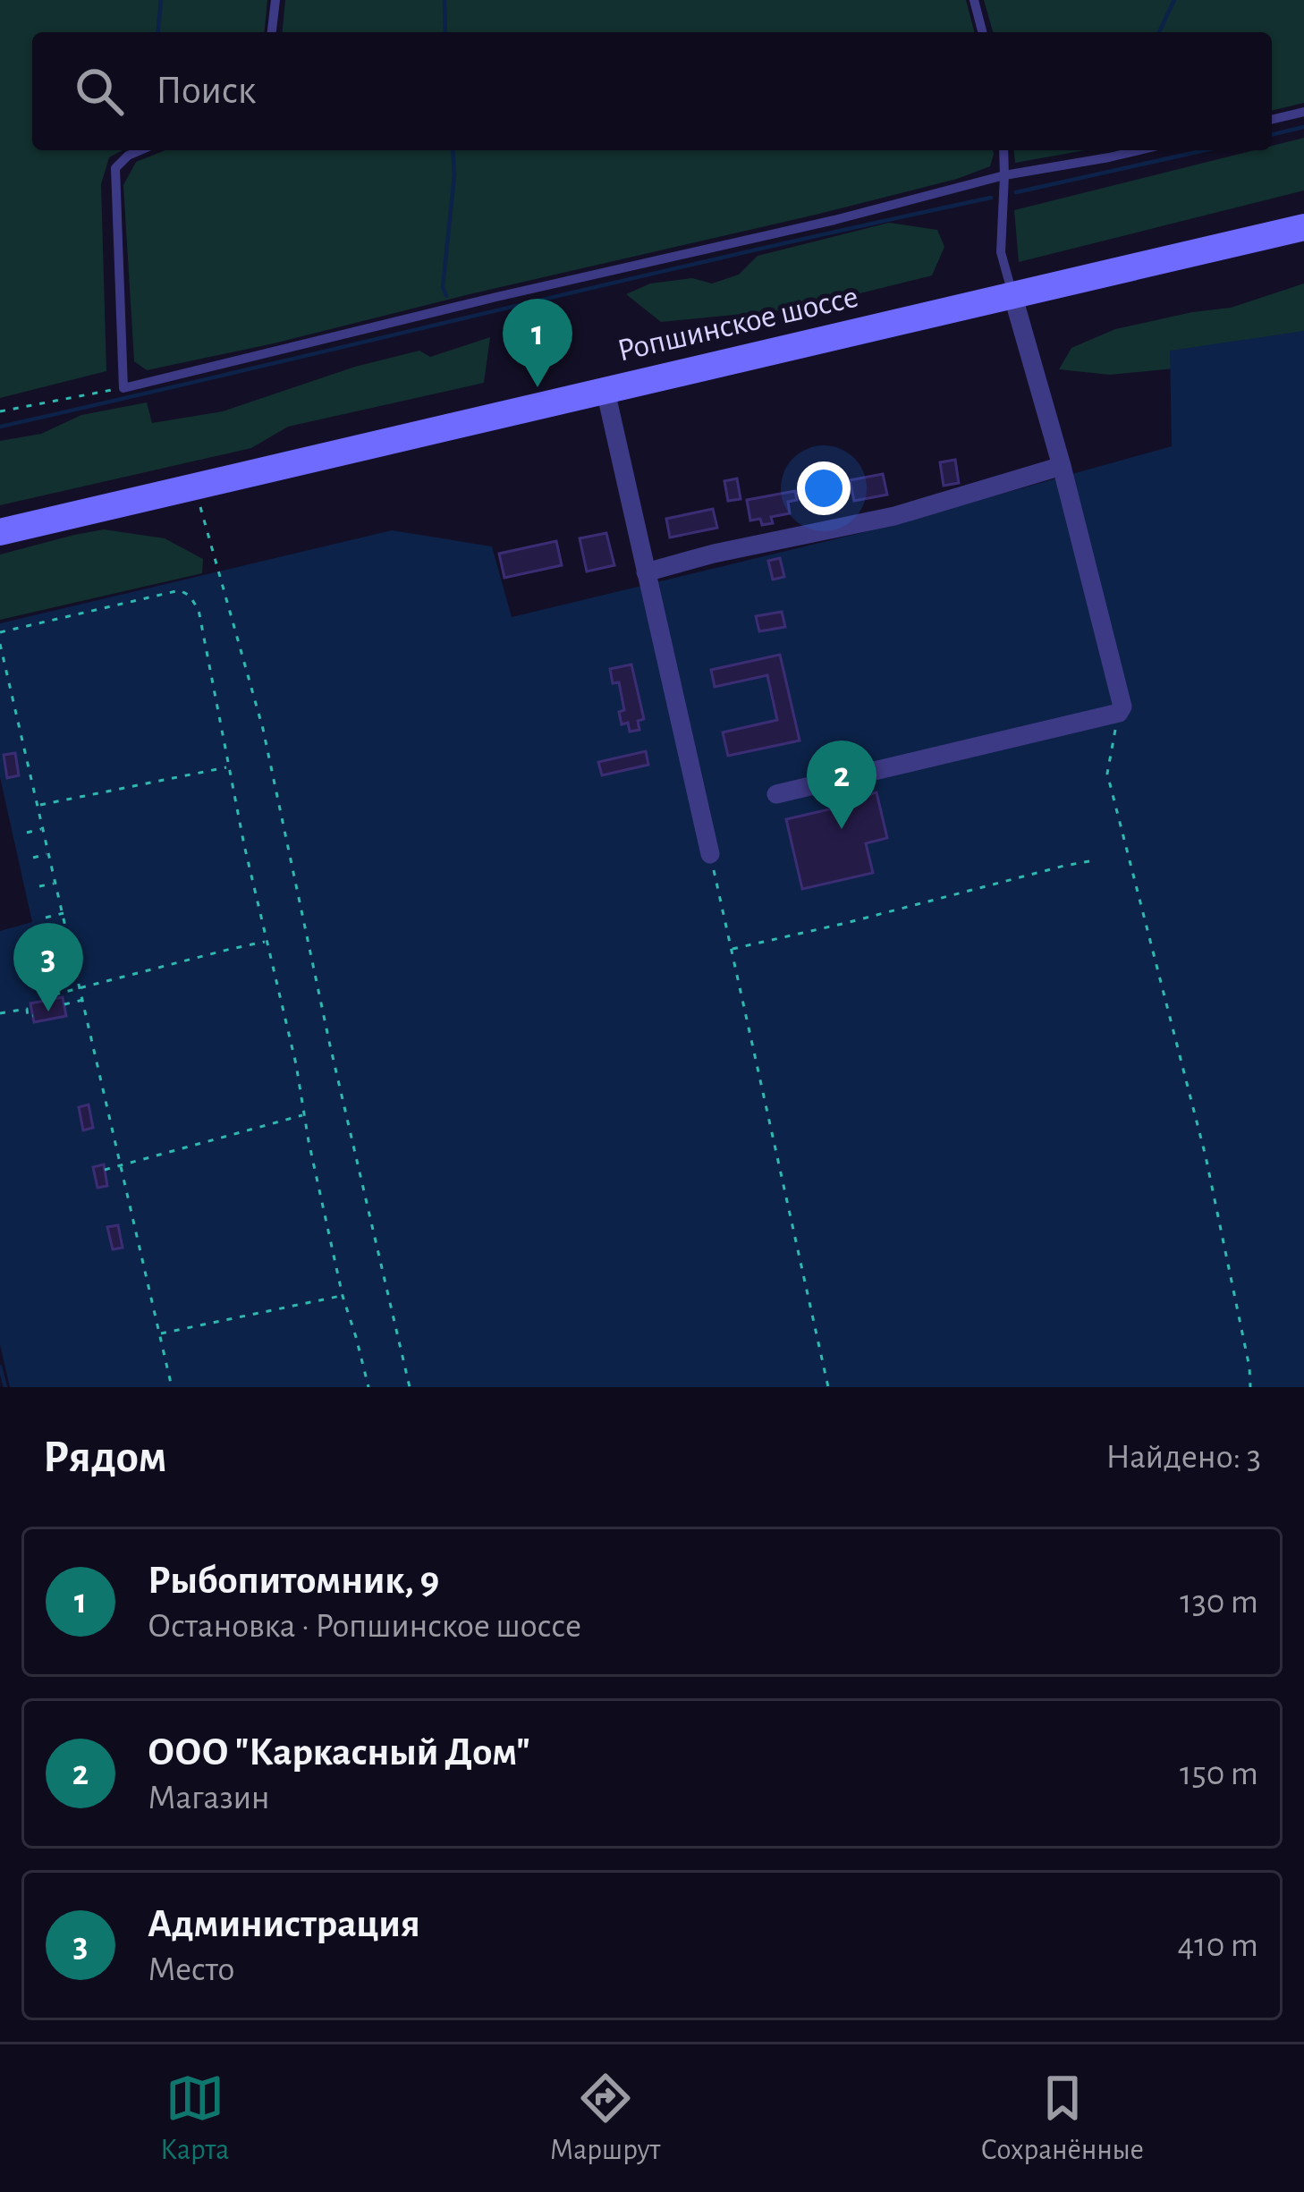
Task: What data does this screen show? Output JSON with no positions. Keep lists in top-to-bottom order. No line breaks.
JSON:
{"streets":{"main road":["Ропшинское шоссе"]},"page":{"search":"Поиск","pins":["1","2","3"],"heading":["Рядом","Найдено: 3"],"list":[{"mark":"1","name":"Рыбопитомник, 9","note":"Остановка · Ропшинское шоссе","value":"130 m"},{"mark":"2","name":"ООО \"Каркасный Дом\"","note":"Магазин","value":"150 m"},{"mark":"3","name":"Администрация","note":"Место","value":"410 m"}],"nav":["Карта","Маршрут","Сохранённые"]}}
